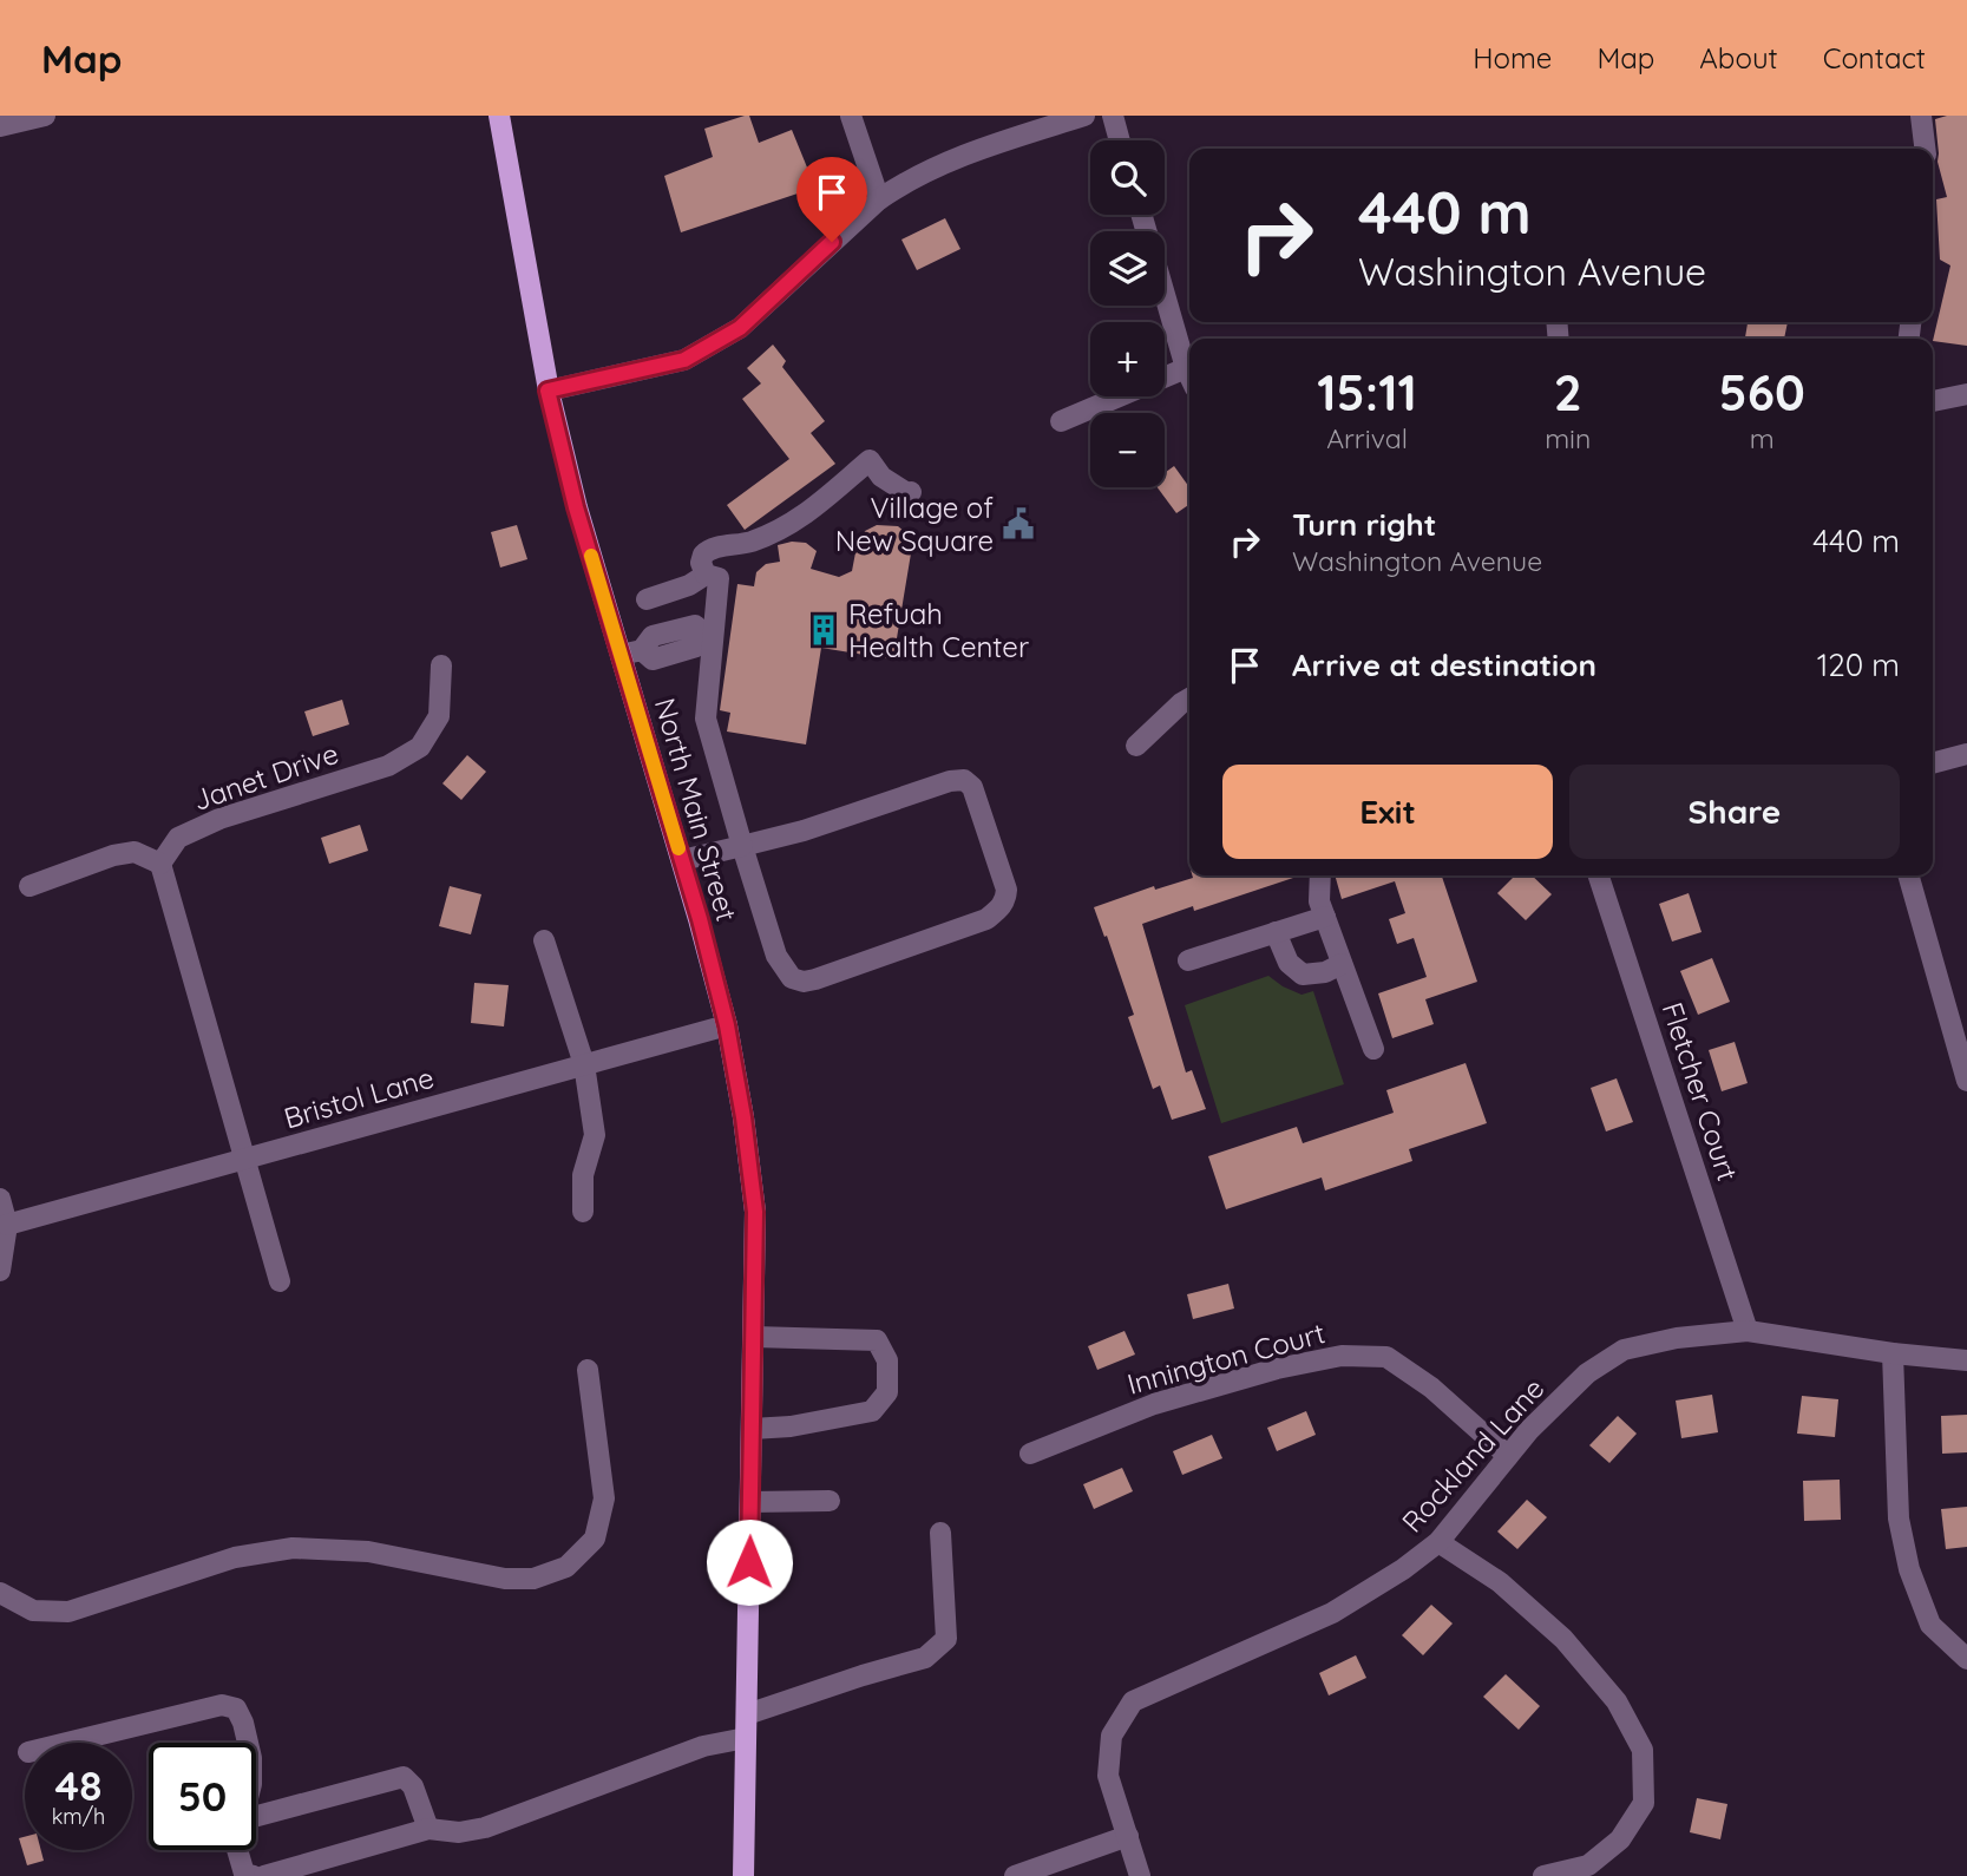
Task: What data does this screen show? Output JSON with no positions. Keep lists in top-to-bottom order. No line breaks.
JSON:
{"streets":{"main road":["North Main Street"],"street":["Janet Drive","Fletcher Court","Bristol Lane","Innington Court","Rockland Lane"]},"crossings":[["North Main Street","Bristol Lane"],["Fletcher Court","Rockland Lane"],["Innington Court","Rockland Lane"]],"places":{"public building":["Village of New Square"],"building":["Refuah Health Center"]},"page":{"header":"Map","nav":["Home","Map","About","Contact"],"map_buttons":["+","−"],"turn":["440 m","Washington Avenue"],"eta":["15:11","Arrival","2","min","560","m"],"list":[{"name":"Turn right","note":"Washington Avenue","value":"440 m"},{"name":"Arrive at destination","value":"120 m"}],"buttons":["Exit","Share"],"speed":"48 km/h","limit":"50"}}
